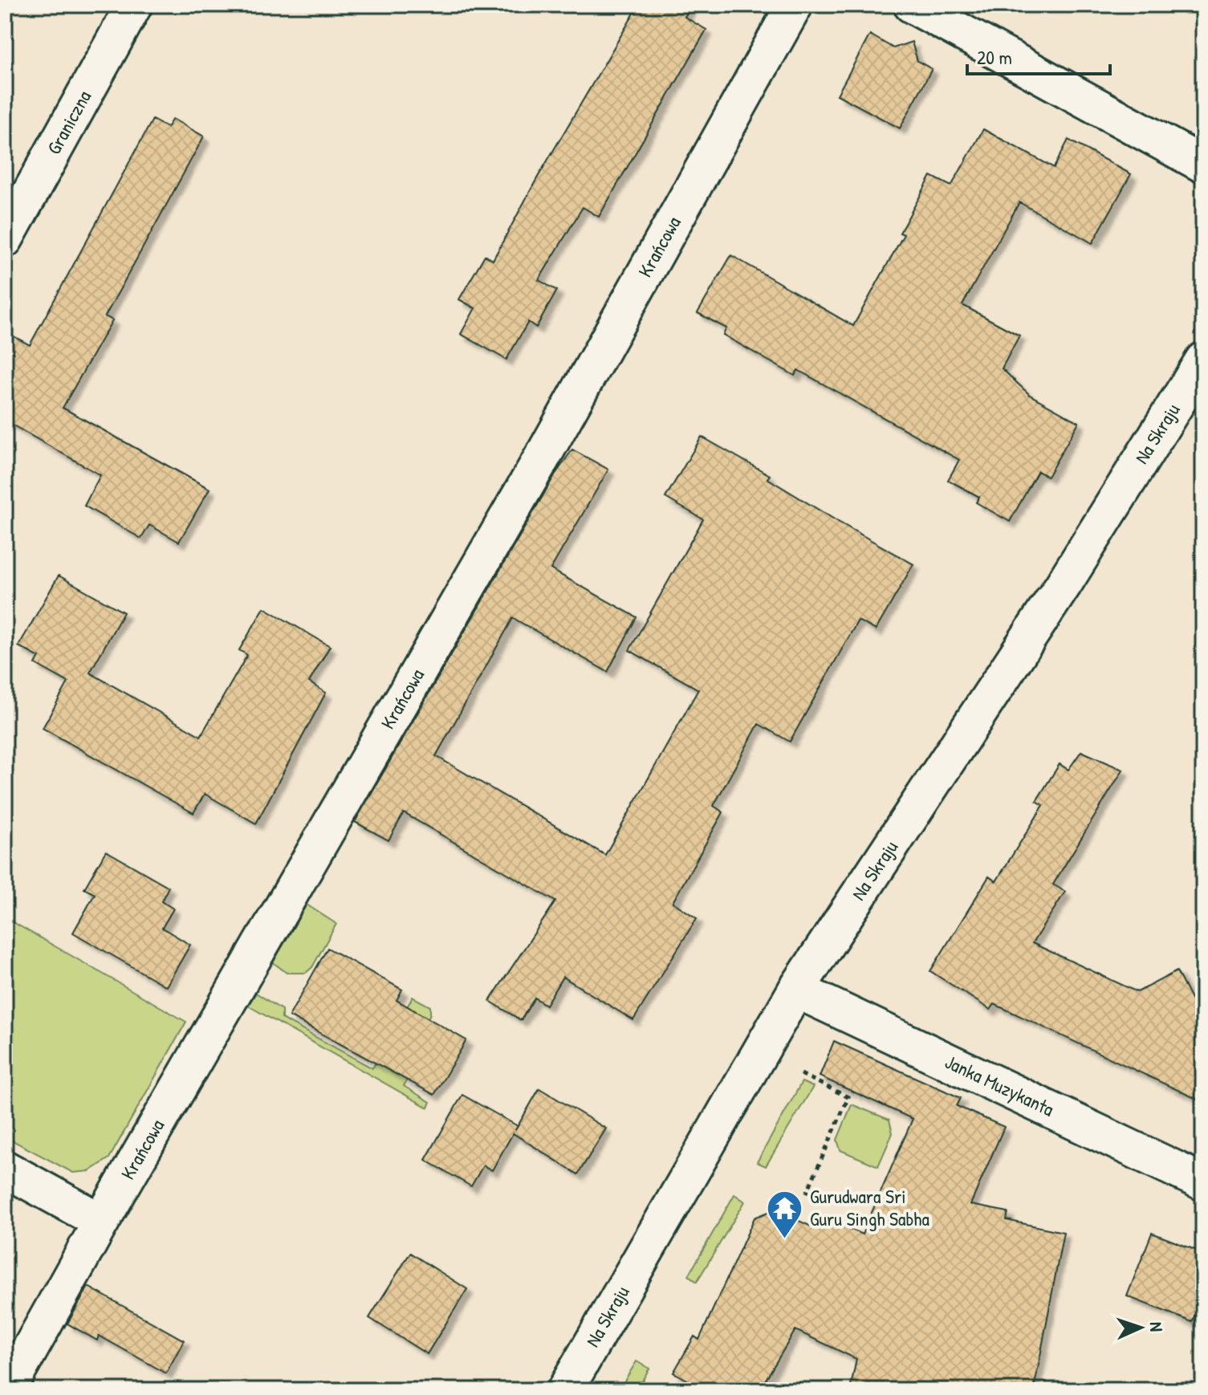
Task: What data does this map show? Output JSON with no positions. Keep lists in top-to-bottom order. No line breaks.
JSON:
{"streets":{"street":["Graniczna","Krańcowa","Na Skraju","Janka Muzykanta"]},"crossings":[["Na Skraju","Janka Muzykanta"]],"places":{"temple":["Gurudwara Sri Guru Singh Sabha"]},"scale_bar":"20 m","north":"right"}
